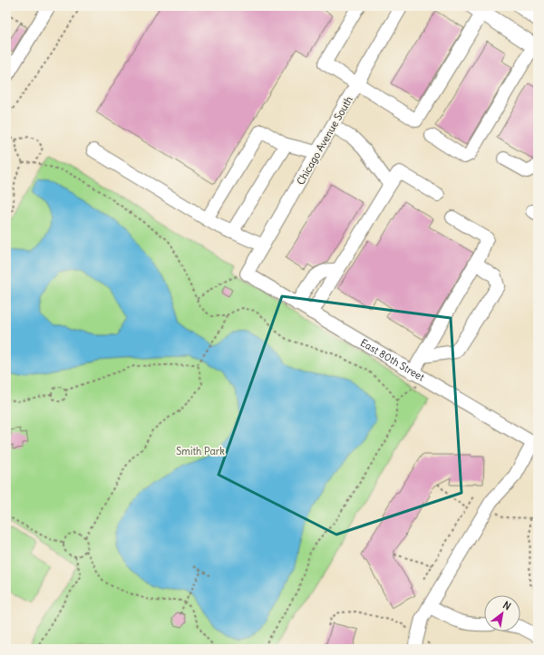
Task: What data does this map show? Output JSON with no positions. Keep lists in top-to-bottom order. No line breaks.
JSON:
{"streets":{"street":["Chicago Avenue South","East 80th Street"]},"crossings":[["Chicago Avenue South","East 80th Street"]],"parks":["Smith Park"],"north":"top right"}
